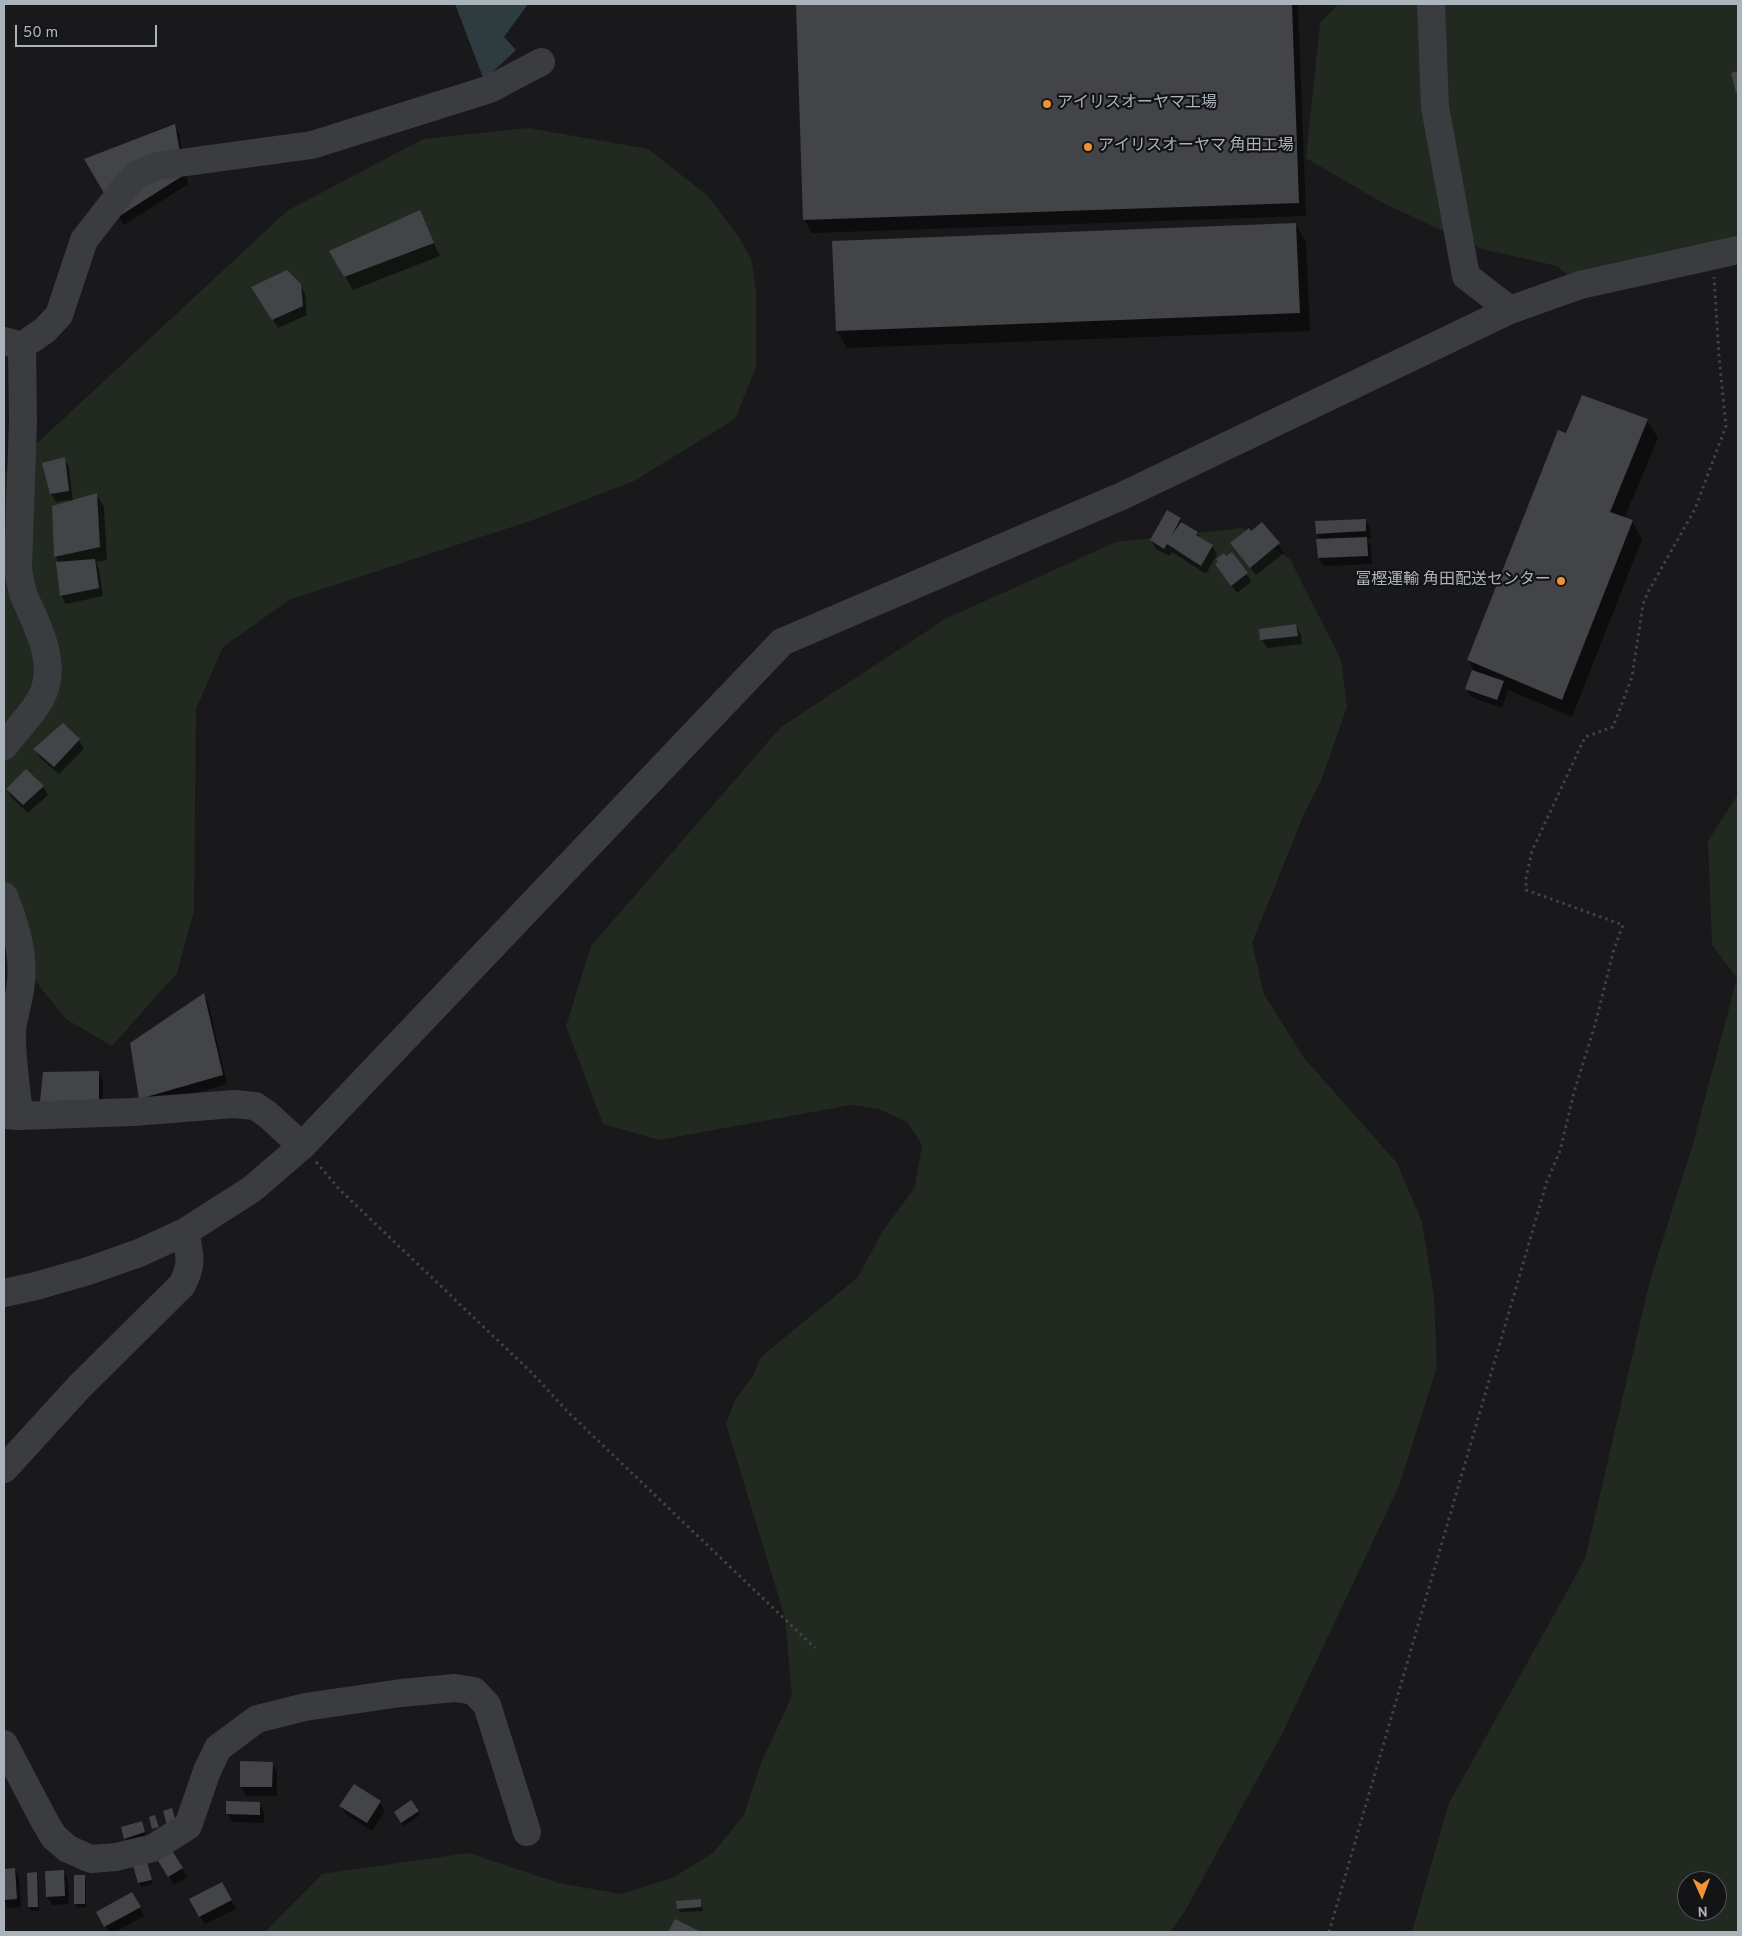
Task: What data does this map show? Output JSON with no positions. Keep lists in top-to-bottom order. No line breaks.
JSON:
{"places":["アイリスオーヤマ工場","アイリスオーヤマ 角田工場","冨樫運輸 角田配送センター"],"scale_bar":"50 m","north":"bottom"}
